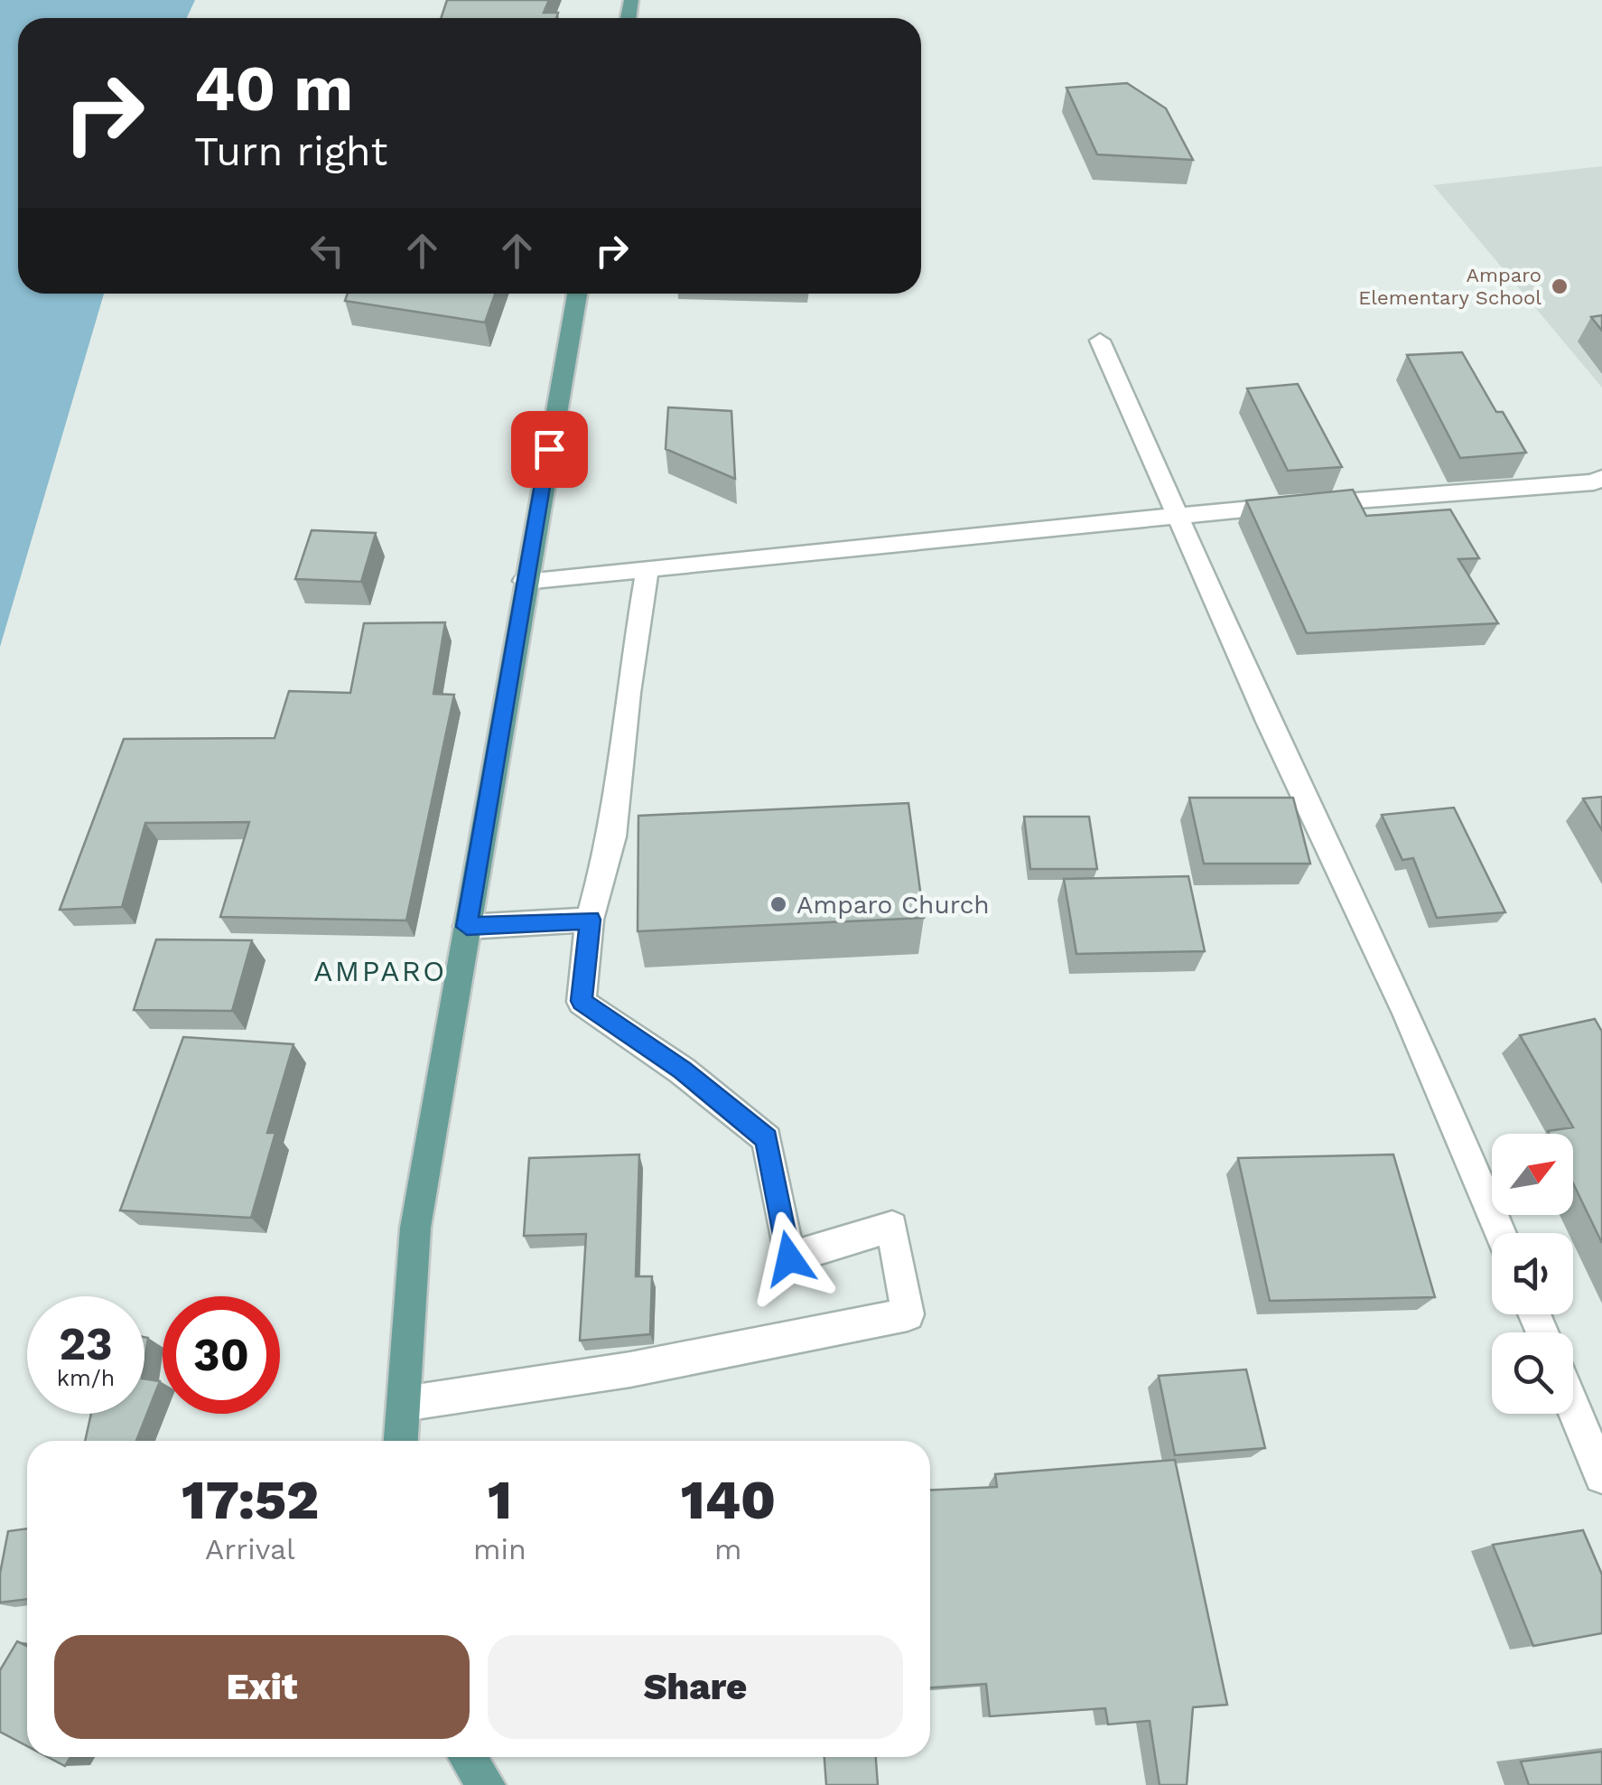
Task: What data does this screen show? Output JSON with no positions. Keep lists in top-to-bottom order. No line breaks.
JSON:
{"districts":["AMPARO"],"places":["Amparo Elementary School","Amparo Church"],"north":"top right","page":{"turn":["40 m","Turn right"],"speed":"23 km/h","limit":"30","eta":["17:52","Arrival","1","min","140","m"],"buttons":["Exit","Share"]}}
